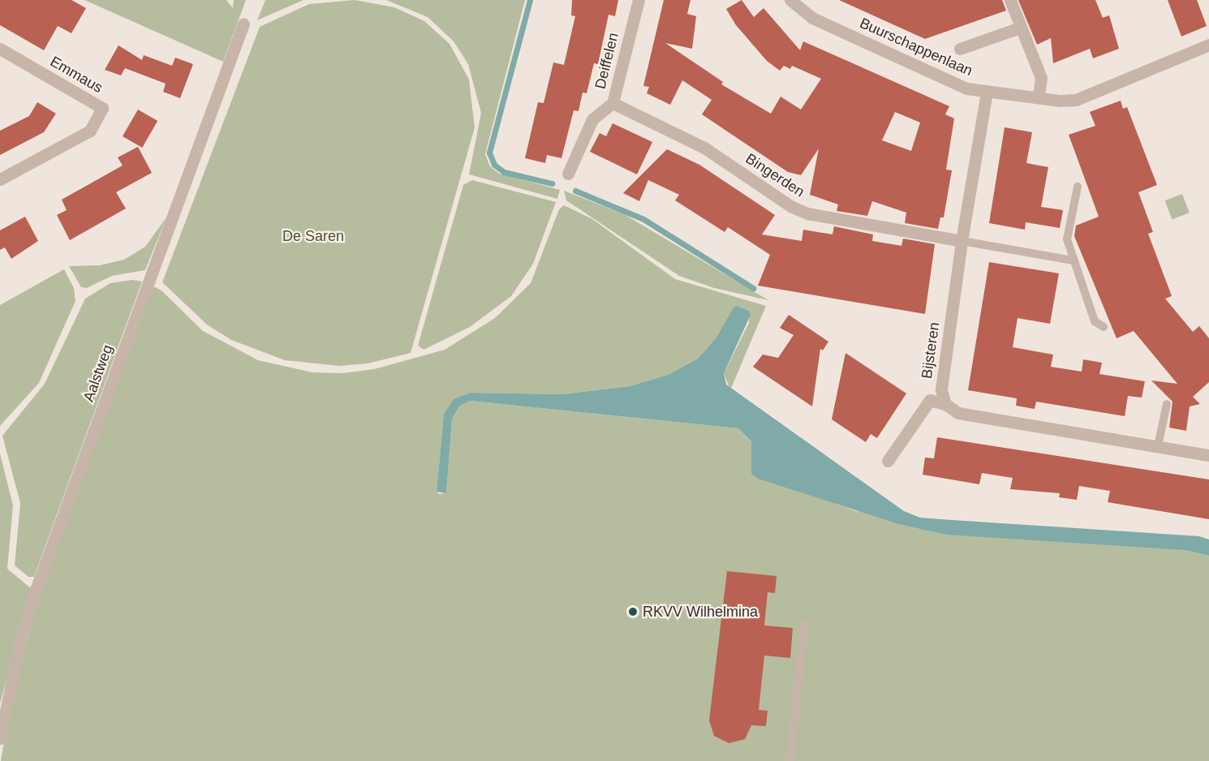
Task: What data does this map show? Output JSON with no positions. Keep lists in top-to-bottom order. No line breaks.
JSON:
{"streets":{"street":["Buurschappenlaan","Deiffelen","Emmaus","Bingerden","Bijsteren","Aalstweg"]},"crossings":[["Buurschappenlaan","Bijsteren"],["Deiffelen","Bingerden"],["Bingerden","Bijsteren"]],"parks":["De Saren"],"places":["RKVV Wilhelmina"]}
